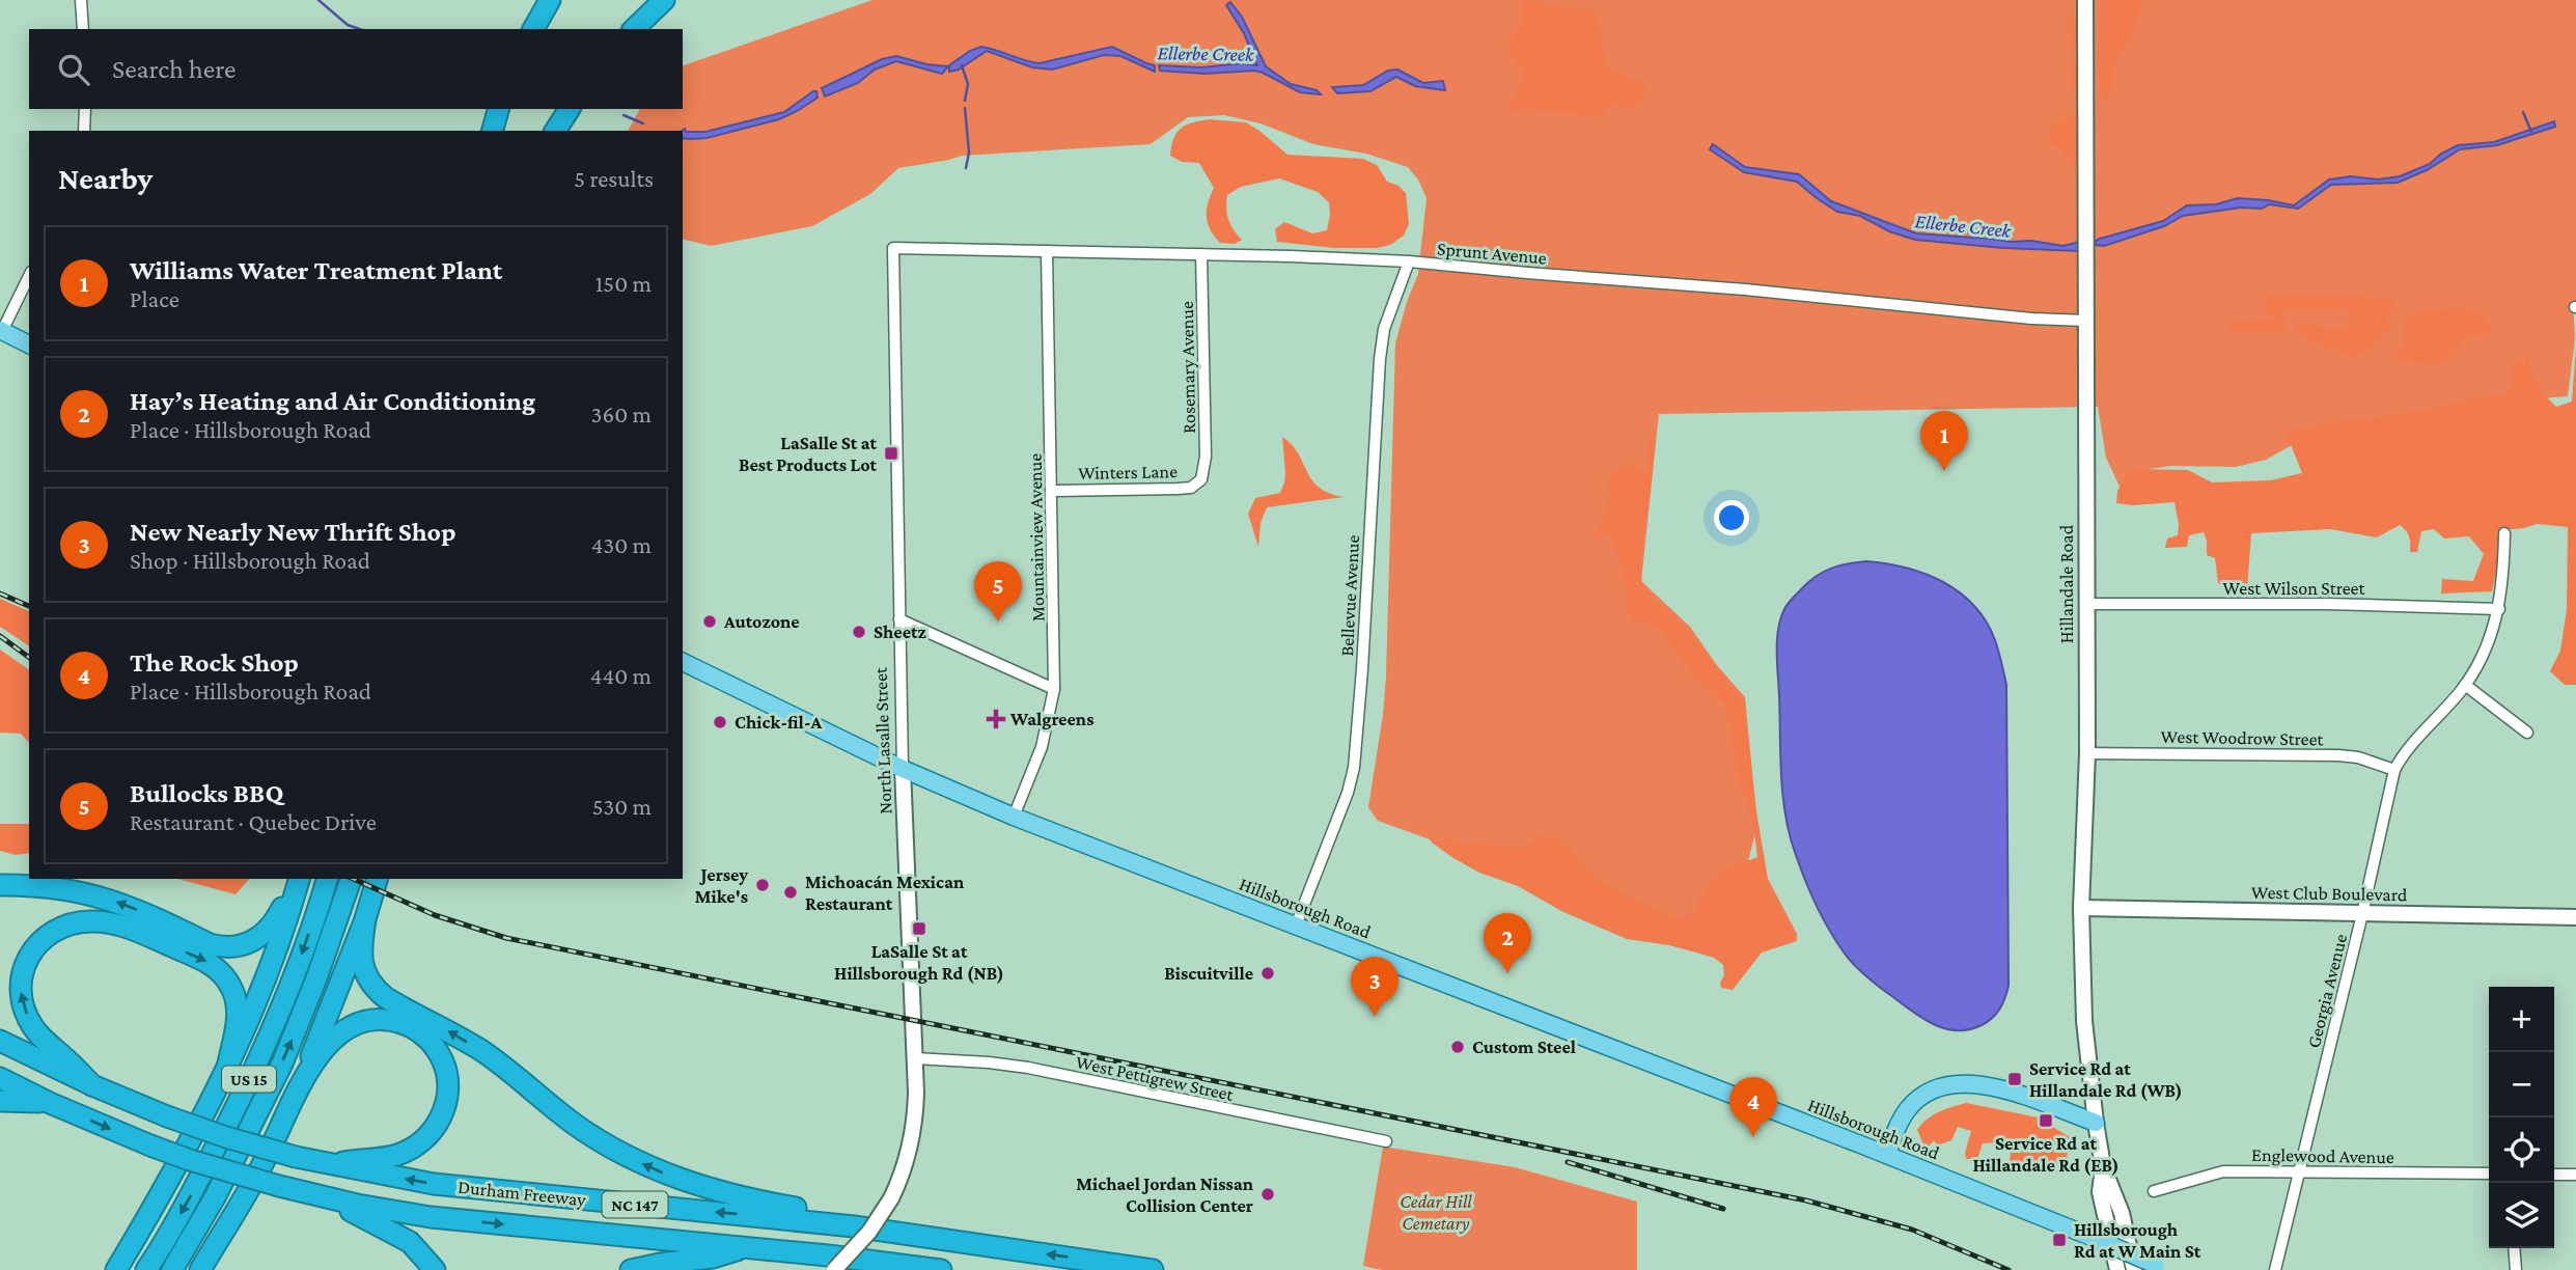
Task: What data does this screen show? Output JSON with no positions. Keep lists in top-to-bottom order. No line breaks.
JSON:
{"streets":{"highway":["US 15","Durham Freeway","NC 147"],"main road":["Hillandale Road","North Lasalle Street","West Club Boulevard","Hillsborough Road"],"street":["Sprunt Avenue","Rosemary Avenue","Winters Lane","Mountainview Avenue","West Wilson Street","Bellevue Avenue","West Woodrow Street","Georgia Avenue","West Pettigrew Street","Englewood Avenue"]},"crossings":[["Sprunt Avenue","Rosemary Avenue"],["Sprunt Avenue","Mountainview Avenue"],["Sprunt Avenue","Hillandale Road"],["Sprunt Avenue","Bellevue Avenue"],["Sprunt Avenue","North Lasalle Street"],["Rosemary Avenue","Winters Lane"],["Winters Lane","Mountainview Avenue"],["Mountainview Avenue","Hillsborough Road"],["Hillandale Road","West Wilson Street"],["Hillandale Road","West Woodrow Street"],["Hillandale Road","West Club Boulevard"],["West Wilson Street","Georgia Avenue"],["Bellevue Avenue","Hillsborough Road"],["West Woodrow Street","Georgia Avenue"],["North Lasalle Street","Hillsborough Road"],["North Lasalle Street","West Pettigrew Street"],["West Club Boulevard","Georgia Avenue"],["Georgia Avenue","Englewood Avenue"]],"water":["Ellerbe Creek"],"parks":["Cedar Hill Cemetary"],"places":{"transit":["LaSalle St at Best Products Lot","LaSalle St at Hillsborough Rd (NB)","Service Rd at Hillandale Rd (WB)","Service Rd at Hillandale Rd (EB)","Hillsborough Rd at W Main St"],"other":["Autozone","Sheetz","Chick-fil-A","Jersey Mike's","Michoacán Mexican Restaurant","Biscuitville","Custom Steel","Michael Jordan Nissan Collision Center"],"health":["Walgreens"]},"page":{"search":"Search here","heading":["Nearby","5 results"],"list":[{"mark":"1","name":"Williams Water Treatment Plant","note":"Place","value":"150 m"},{"mark":"2","name":"Hay’s Heating and Air Conditioning","note":"Place · Hillsborough Road","value":"360 m"},{"mark":"3","name":"New Nearly New Thrift Shop","note":"Shop · Hillsborough Road","value":"430 m"},{"mark":"4","name":"The Rock Shop","note":"Place · Hillsborough Road","value":"440 m"},{"mark":"5","name":"Bullocks BBQ","note":"Restaurant · Quebec Drive","value":"530 m"}],"pins":["1","5","2","3","4"],"map_buttons":["+","−"]}}
